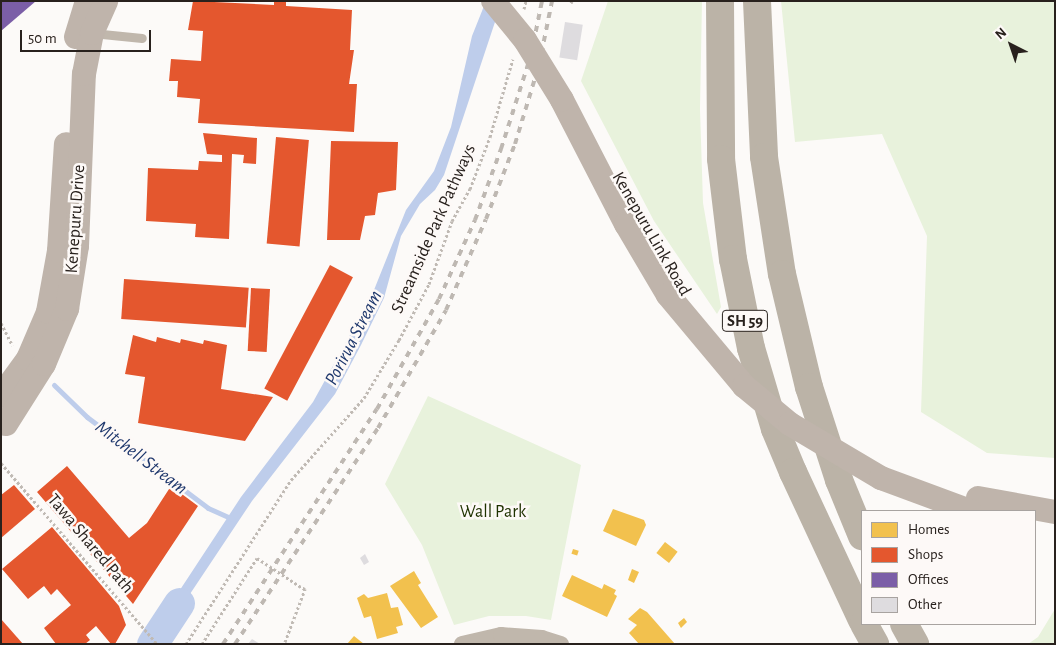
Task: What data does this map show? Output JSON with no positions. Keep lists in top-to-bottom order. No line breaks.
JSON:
{"streets":{"highway":["SH 59"],"main road":["Kenepuru Drive","Kenepuru Link Road"],"path":["Streamside Park Pathways","Tawa Shared Path"]},"water":["Porirua Stream","Mitchell Stream"],"parks":["Wall Park"],"legend":["Homes","Shops","Offices","Other"],"scale_bar":"50 m","north":"top left"}
